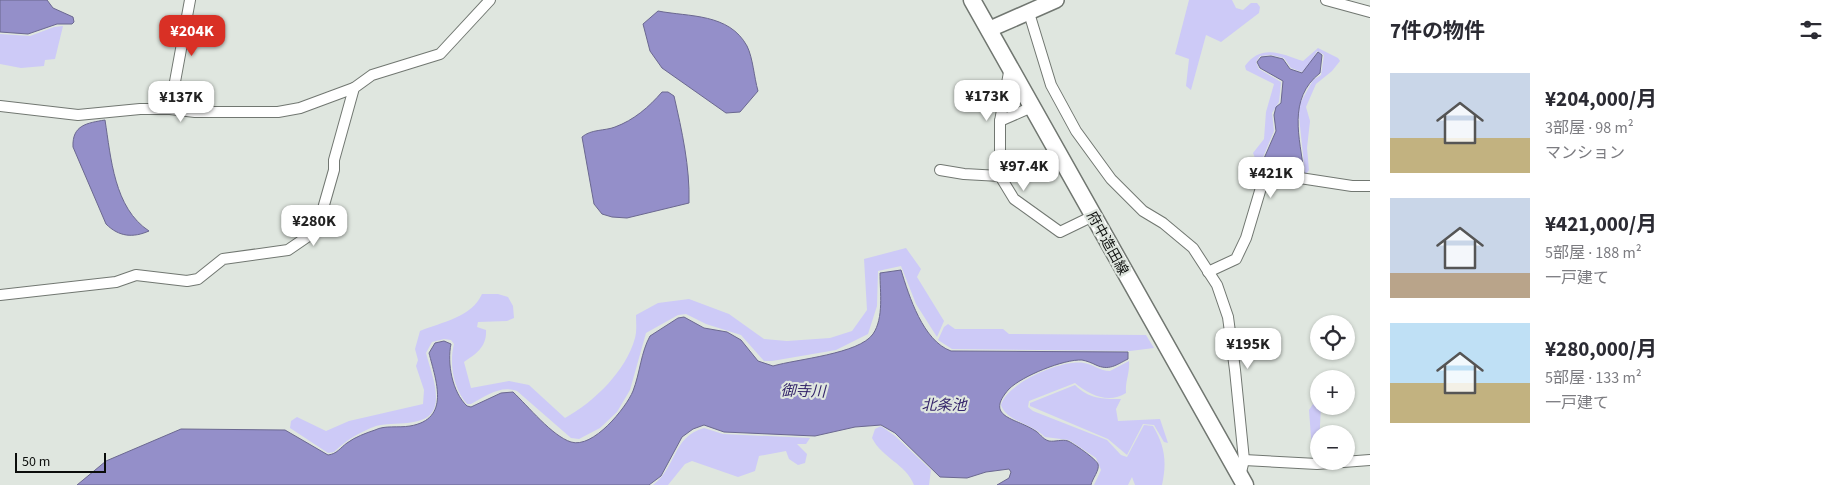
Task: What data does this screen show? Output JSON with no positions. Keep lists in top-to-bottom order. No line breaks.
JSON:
{"streets":{"main road":["府中造田線"]},"water":["御寺川","北条池"],"scale_bar":"50 m","page":{"heading":"7件の物件","price":["¥204K","¥173K","¥137K","¥97.4K","¥421K","¥280K","¥195K"],"list":[{"name":"¥204,000/月","note":"3部屋 · 98 m² · マンション"},{"name":"¥421,000/月","note":"5部屋 · 188 m² · 一戸建て"},{"name":"¥280,000/月","note":"5部屋 · 133 m² · 一戸建て"}],"map_buttons":["+","−"],"scale":"50 m"}}
